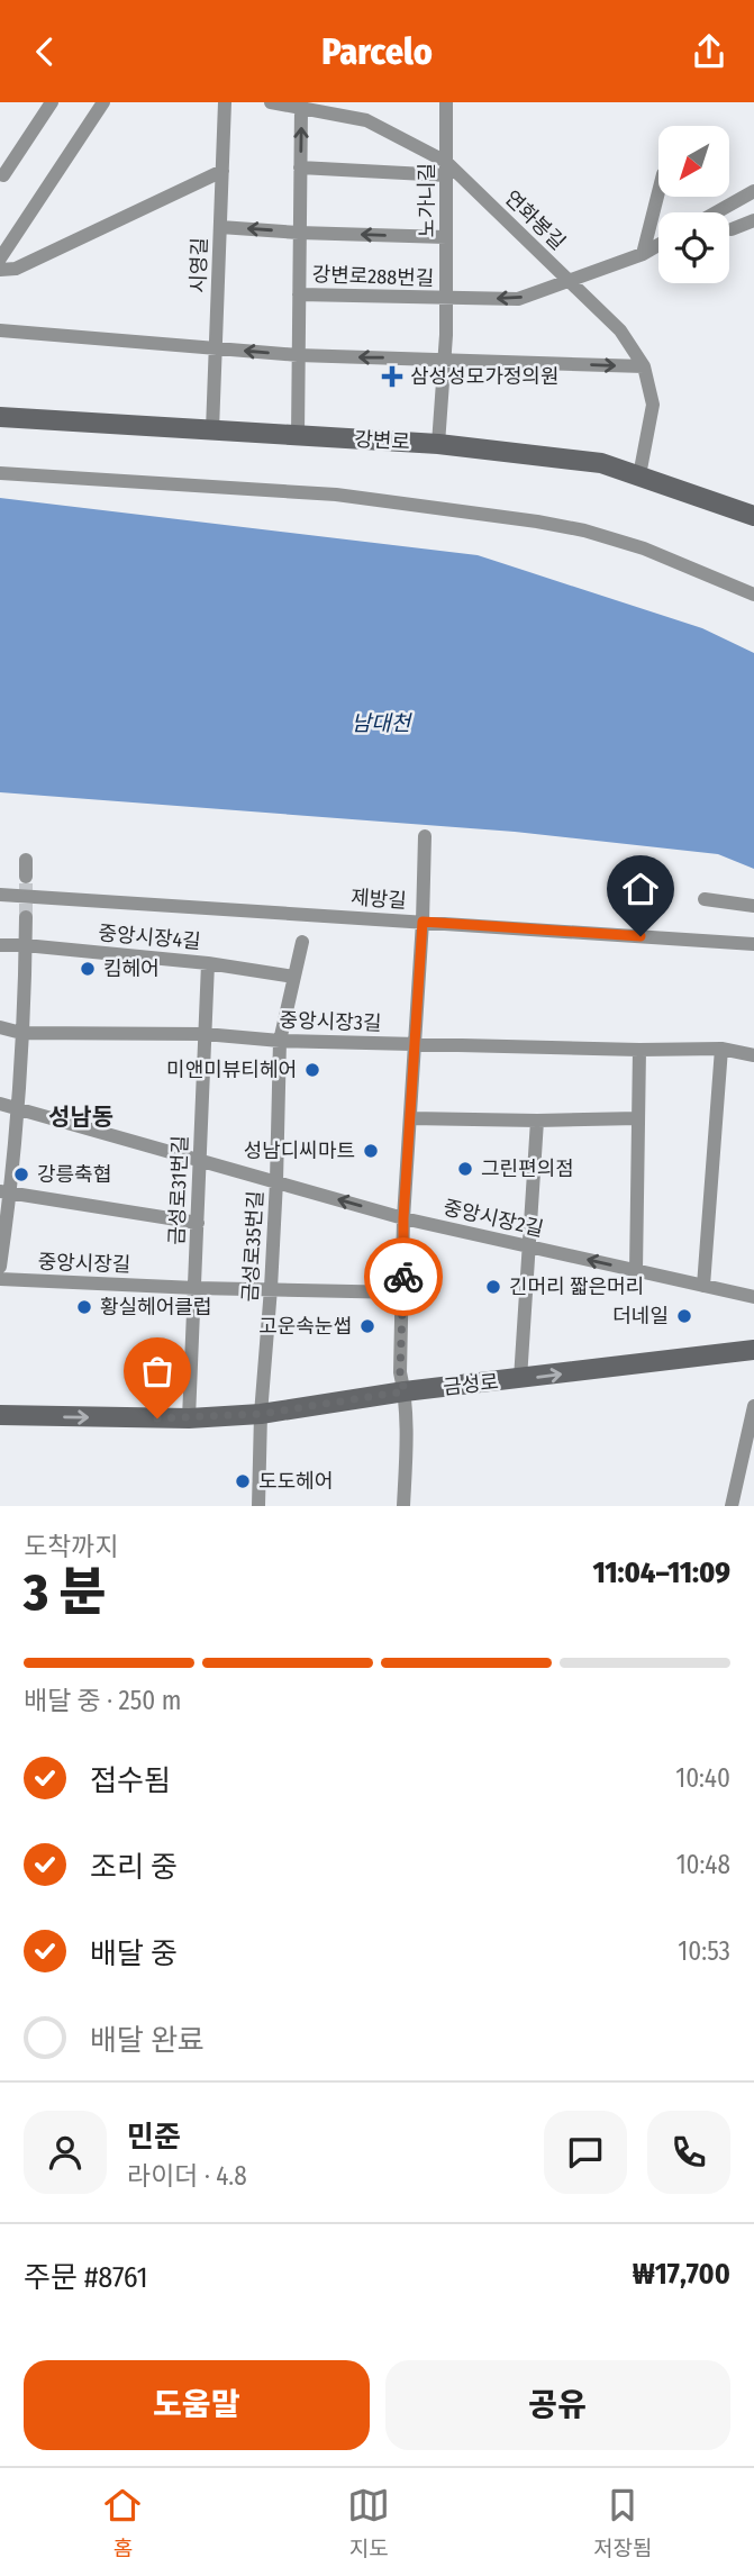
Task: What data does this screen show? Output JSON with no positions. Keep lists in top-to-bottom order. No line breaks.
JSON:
{"streets":{"street":["노가니길","연화봉길","시영길","강변로288번길","강변로","제방길","중앙시장4길","중앙시장3길","금성로31번길","중앙시장2길","금성로35번길","중앙시장길","금성로"]},"crossings":[["노가니길","연화봉길"],["노가니길","강변로288번길"],["노가니길","강변로"],["연화봉길","강변로288번길"],["연화봉길","강변로"],["시영길","강변로"],["강변로288번길","강변로"],["중앙시장4길","금성로31번길"],["중앙시장4길","금성로35번길"],["중앙시장3길","금성로31번길"],["중앙시장3길","금성로35번길"],["금성로31번길","중앙시장2길"],["금성로31번길","중앙시장길"],["금성로31번길","금성로"],["중앙시장2길","금성로35번길"],["금성로35번길","중앙시장길"],["금성로35번길","금성로"]],"one_way":["금성로"],"districts":["성남동"],"water":["남대천"],"places":{"health":["삼성성모가정의원"],"other":["킴헤어","미앤미뷰티헤어","성남디씨마트","그린편의점","강릉축협","긴머리 짧은머리","황실헤어클럽","더네일","고운속눈썹","도도헤어"]},"north":"bottom left","page":{"header":"Parcelo","heading":["3 분","도착까지","11:04–11:09"],"panel":["민준","라이더 · 4.8","주문 #8761","₩17,700"],"bar":"배달 중 · 250 m","list":[["접수됨","10:40"],["조리 중","10:48"],["배달 중","10:53"],"배달 완료"],"buttons":["도움말","공유"],"tabs":["홈","지도","저장됨"]}}
